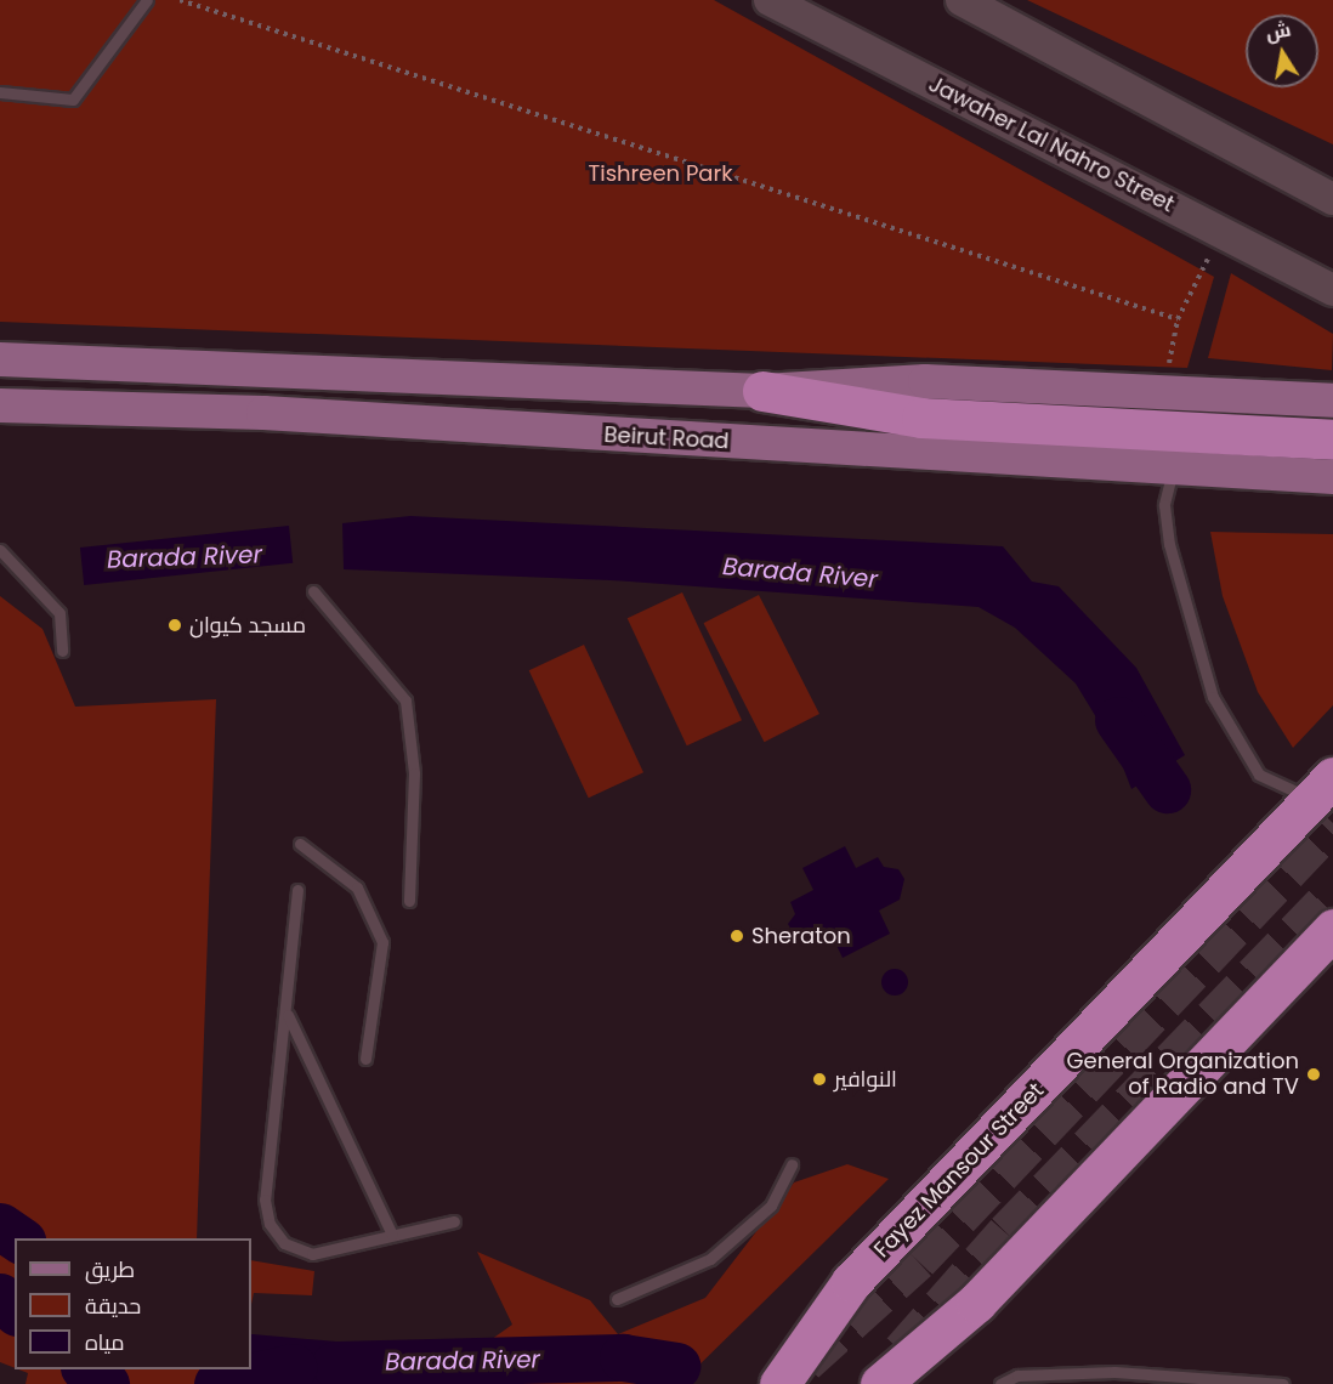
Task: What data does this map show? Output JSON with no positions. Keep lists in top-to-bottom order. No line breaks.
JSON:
{"streets":{"highway":["Fayez Mansour Street"],"main road":["Jawaher Lal Nahro Street","Beirut Road"]},"water":["Barada River"],"parks":["Tishreen Park"],"places":["مسجد كيوان","Sheraton","General Organization of Radio and TV","النوافير"],"legend":["طريق","حديقة","مياه"],"north":"top"}
